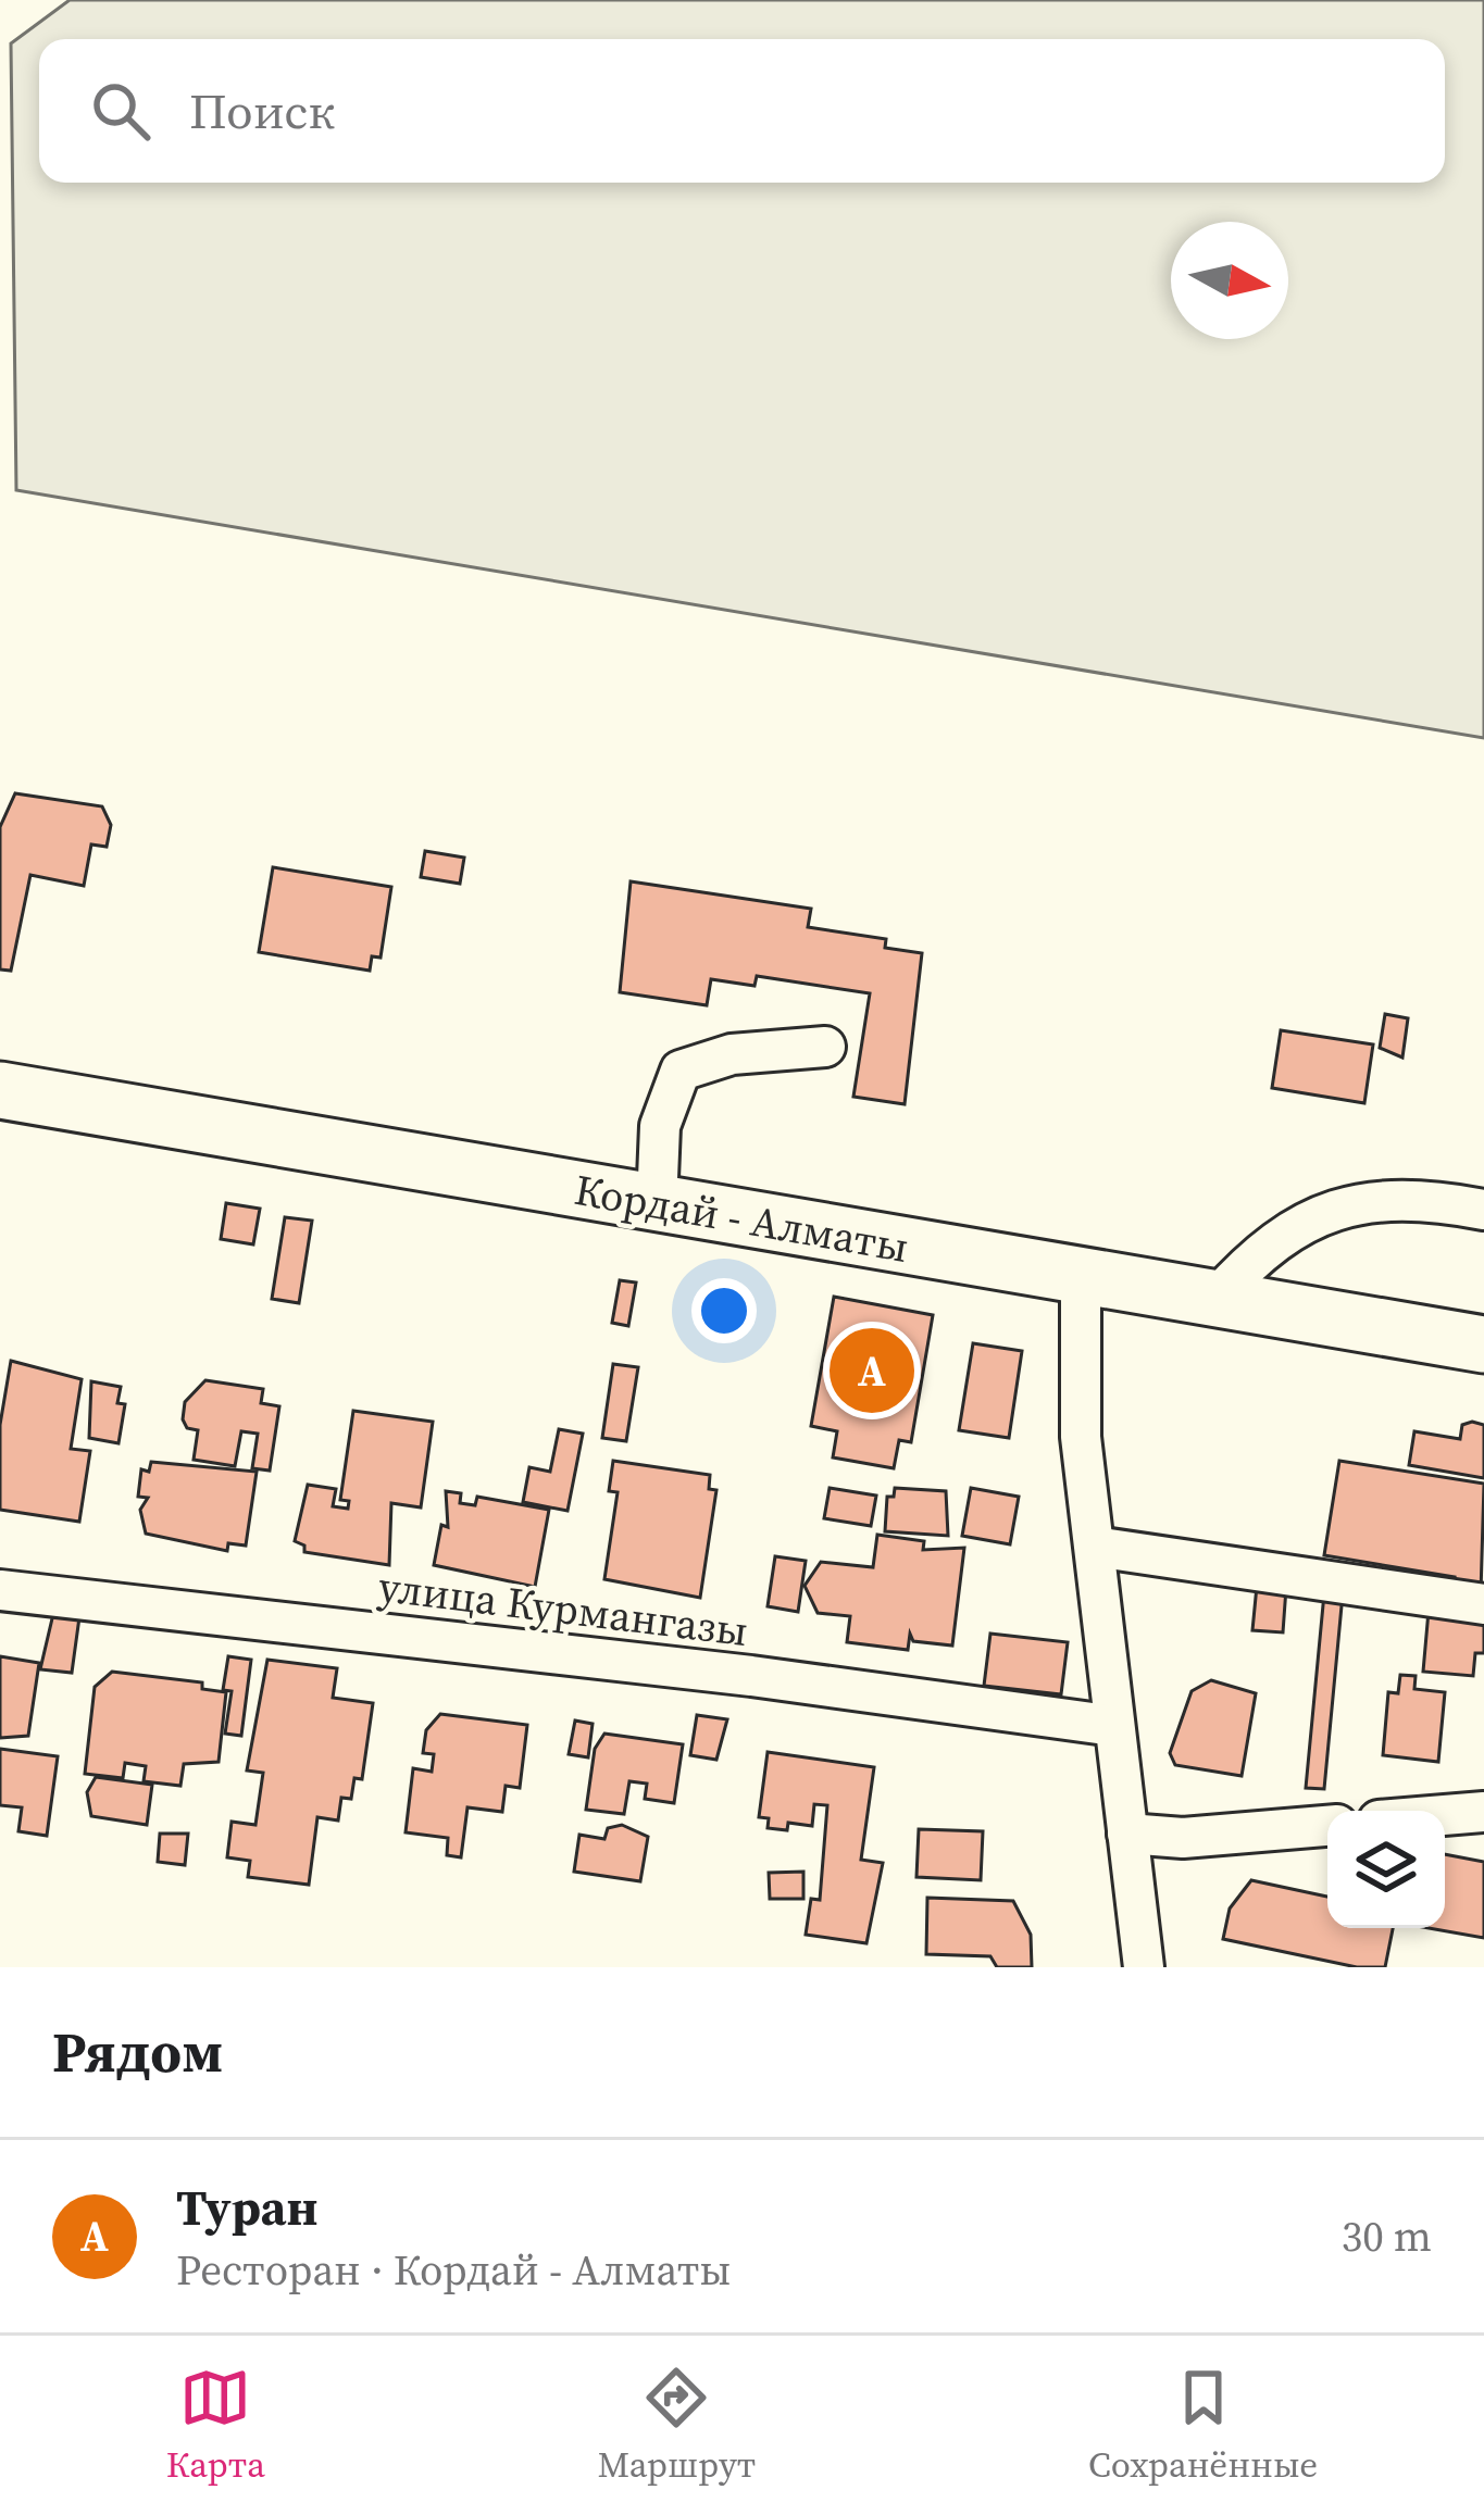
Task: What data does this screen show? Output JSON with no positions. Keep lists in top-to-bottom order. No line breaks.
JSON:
{"streets":{"highway":["Кордай - Алматы"],"street":["улица Курмангазы"]},"north":"right","page":{"search":"Поиск","pins":"A","heading":"Рядом","list":[{"mark":"A","name":"Туран","note":"Ресторан · Кордай - Алматы","value":"30 m"}],"nav":["Карта","Маршрут","Сохранённые"]}}
